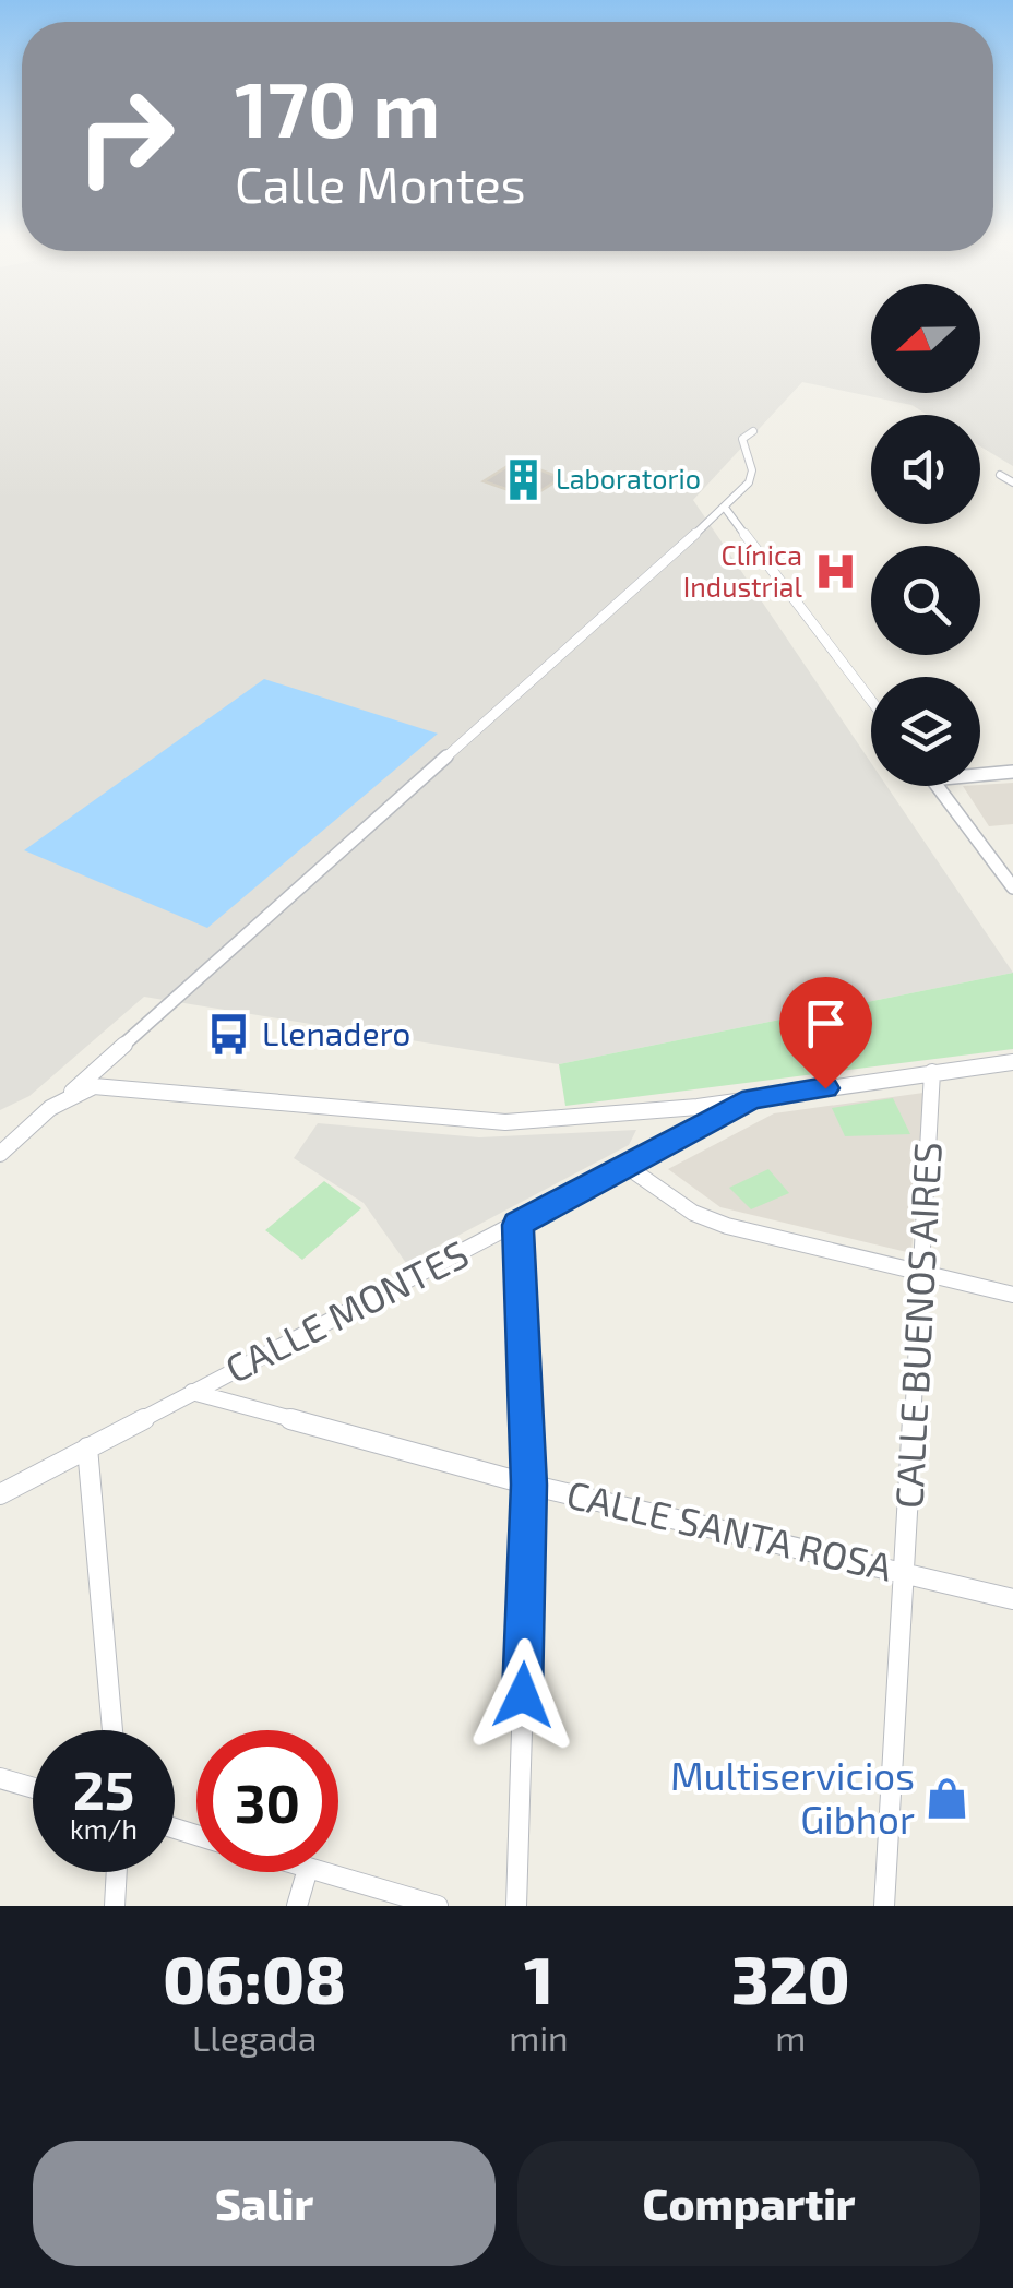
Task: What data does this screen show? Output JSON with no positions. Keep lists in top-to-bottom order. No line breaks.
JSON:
{"streets":{"street":["CALLE MONTES","CALLE BUENOS AIRES","CALLE SANTA ROSA"]},"crossings":[["CALLE MONTES","CALLE BUENOS AIRES"],["CALLE MONTES","CALLE SANTA ROSA"],["CALLE BUENOS AIRES","CALLE SANTA ROSA"]],"places":{"building":["Laboratorio"],"hospital":["Clínica Industrial"],"bus stop":["Llenadero"],"shop":["Multiservicios Gibhor"]},"north":"left","page":{"turn":["170 m","Calle Montes"],"speed":"25 km/h","limit":"30","eta":["06:08","Llegada","1","min","320","m"],"buttons":["Salir","Compartir"]}}
